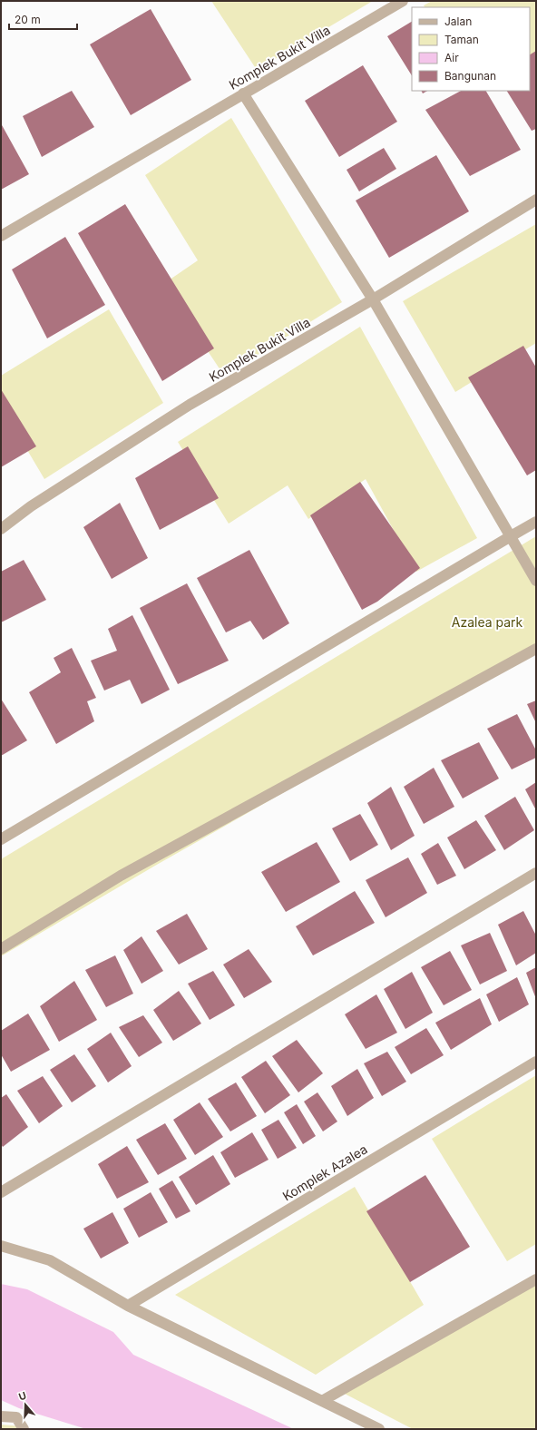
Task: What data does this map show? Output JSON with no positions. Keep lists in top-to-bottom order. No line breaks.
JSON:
{"streets":{"street":["Komplek Bukit Villa","Komplek Azalea"]},"parks":["Azalea park"],"legend":["Jalan","Taman","Air","Bangunan"],"scale_bar":"20 m","north":"top"}
